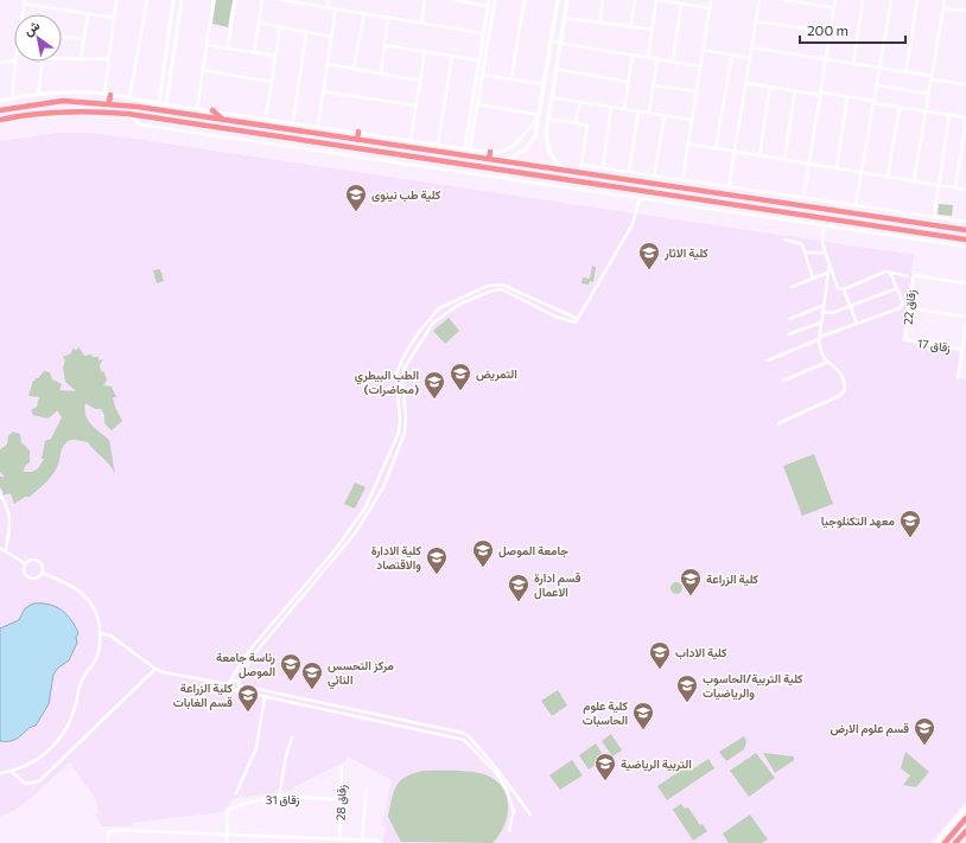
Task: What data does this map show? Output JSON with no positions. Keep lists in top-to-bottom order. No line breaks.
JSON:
{"streets":{"street":["زقاق 22","زقاق 17","زقاق 31","زقاق 28"]},"crossings":[["زقاق 22","زقاق 17"],["زقاق 31","زقاق 28"]],"places":{"school or university":["كلية طب نينوى","كلية الاثار","التمريض","الطب البيطري (محاضرات)","معهد التكنلوجيا","جامعة الموصل","كلية الادارة والاقتصاد","كلية الزراعة","قسم ادارة الاعمال","كلية الاداب","رئاسة جامعة الموصل","مركز التحسس النائي","كلية التربية/الحاسوب والرياضيات","كلية الزراعة قسم الغابات","كلية علوم الحاسبات","قسم علوم الارض","التربية الرياضية"]},"scale_bar":"200 m","north":"top left"}
